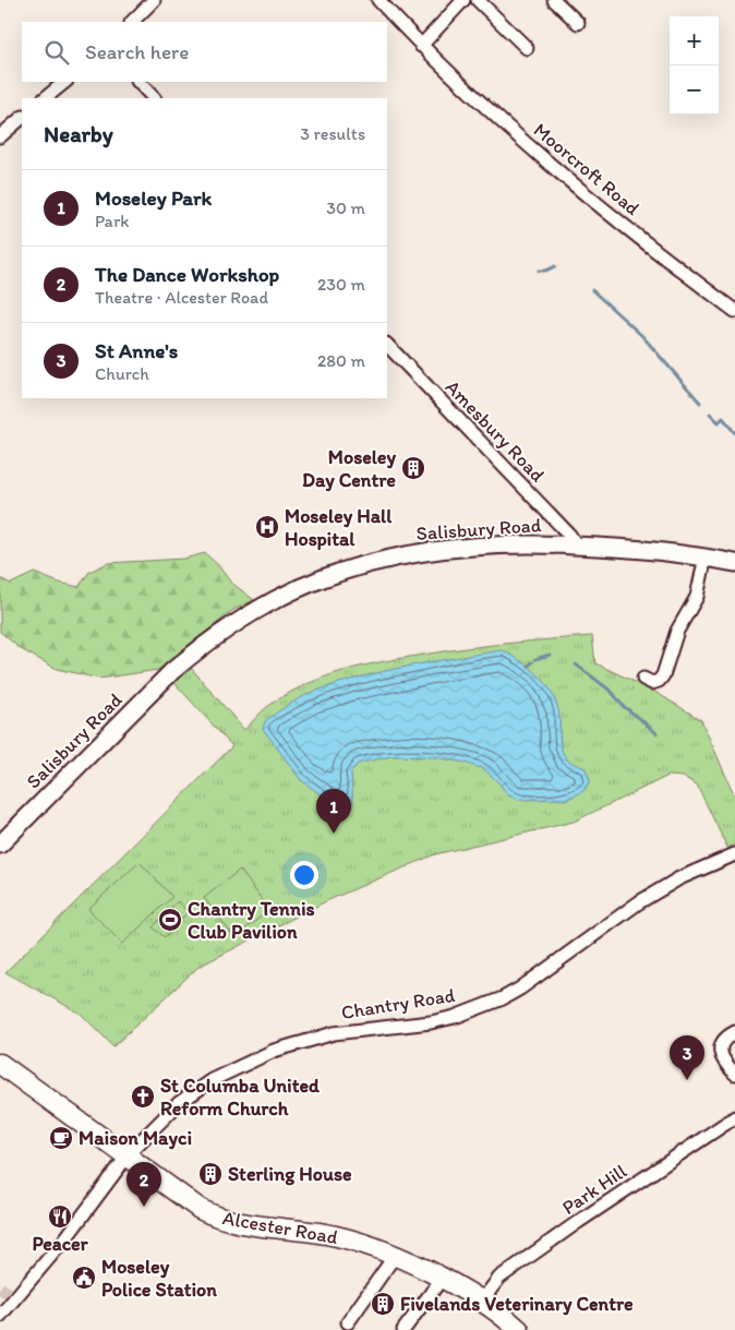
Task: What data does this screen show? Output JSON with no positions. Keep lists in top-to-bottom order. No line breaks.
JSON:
{"streets":{"highway":["Alcester Road"],"main road":["Salisbury Road"],"street":["Moorcroft Road","Amesbury Road","Chantry Road","Park Hill"]},"crossings":[["Amesbury Road","Salisbury Road"],["Chantry Road","Alcester Road"],["Park Hill","Alcester Road"]],"places":{"building":["Moseley Day Centre","Sterling House","Fivelands Veterinary Centre"],"hospital":["Moseley Hall Hospital"],"sports":["Chantry Tennis Club Pavilion"],"church":["St Columba United Reform Church"],"cafe":["Maison Mayci"],"restaurant":["Peacer"],"public building":["Moseley Police Station"]},"page":{"map_buttons":["+","−"],"search":"Search here","heading":["Nearby","3 results"],"list":[{"mark":"1","name":"Moseley Park","note":"Park","value":"30 m"},{"mark":"2","name":"The Dance Workshop","note":"Theatre · Alcester Road","value":"230 m"},{"mark":"3","name":"St Anne's","note":"Church","value":"280 m"}],"pins":["1","3","2"]}}
